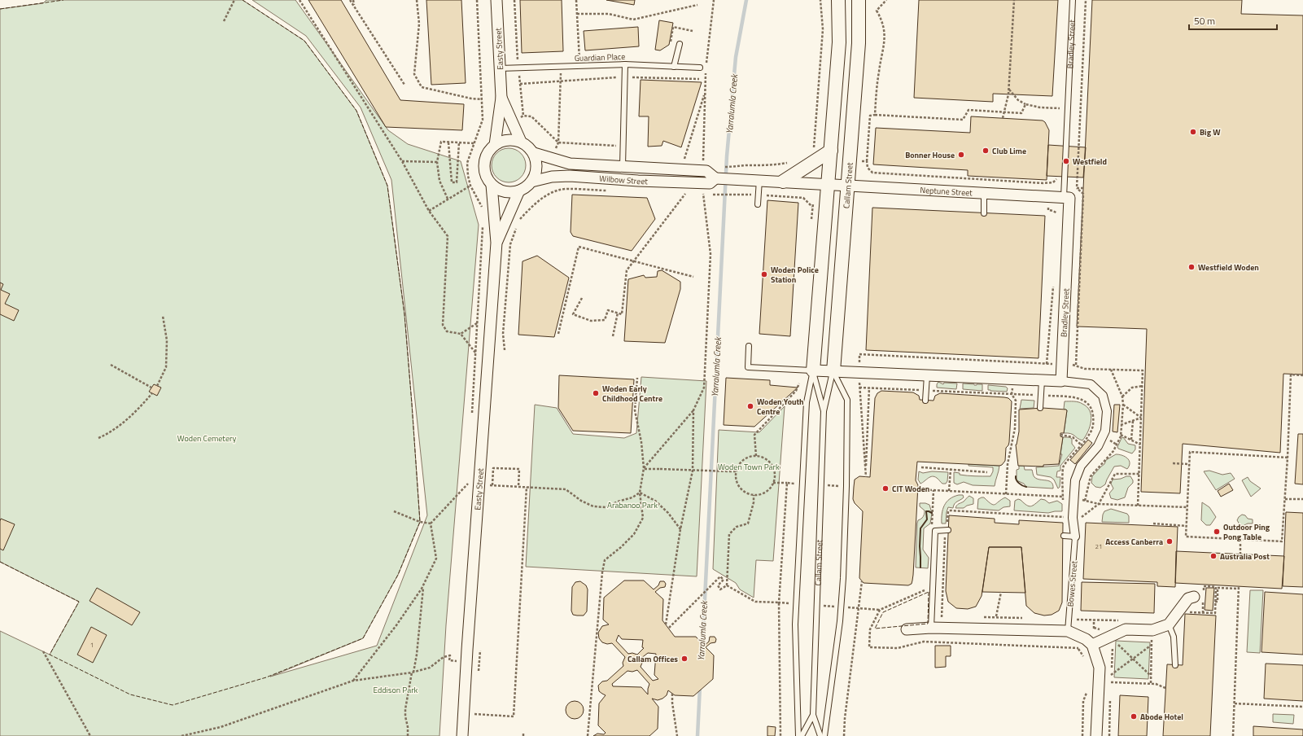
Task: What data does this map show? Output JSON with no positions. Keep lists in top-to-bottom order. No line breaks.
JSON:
{"streets":{"street":["Bradley Street","Easty Street","Wilbow Street","Callam Street","Neptune Street","Bowes Street"],"lane":["Guardian Place"]},"crossings":[["Bradley Street","Neptune Street"],["Bradley Street","Bowes Street"],["Easty Street","Guardian Place"],["Easty Street","Wilbow Street"],["Wilbow Street","Neptune Street"],["Callam Street","Neptune Street"]],"water":["Yarralumla Creek"],"parks":["Woden Cemetery","Woden Town Park","Arabanoo Park","Eddison Park"],"places":["Big W","Club Lime","Bonner House","Westfield","Westfield Woden","Woden Police Station","Woden Early Childhood Centre","Woden Youth Centre","CIT Woden","Outdoor Ping Pong Table","Access Canberra","Australia Post","Callam Offices","Abode Hotel"],"house_numbers":["21","1"],"scale_bar":"50 m"}
